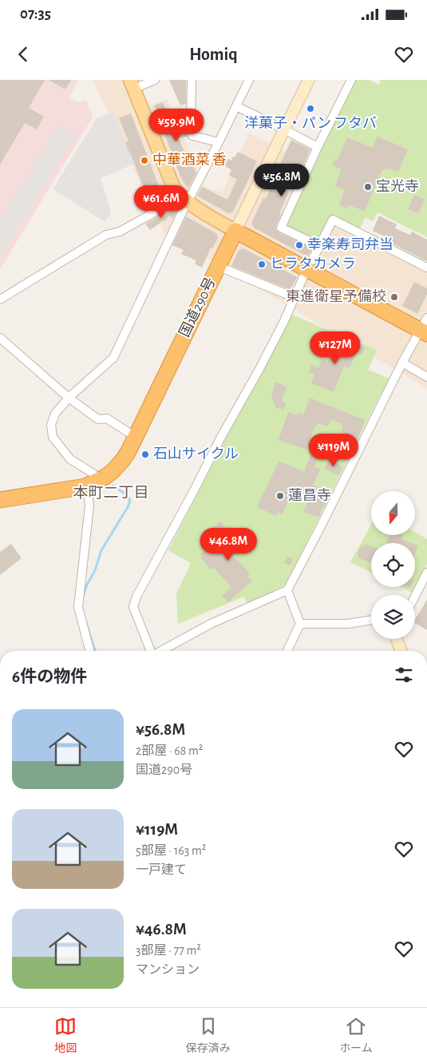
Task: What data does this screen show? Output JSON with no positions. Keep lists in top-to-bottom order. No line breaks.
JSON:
{"streets":{"highway":["国道290号"]},"districts":["本町二丁目"],"places":["洋菓子・パン フタバ","中華酒菜 香","宝光寺","幸楽寿司弁当","ヒラタカメラ","東進衛星予備校","石山サイクル","蓮昌寺"],"north":"bottom","page":{"status":"07:35","header":"Homiq","price":["¥59.9M","¥56.8M","¥61.6M","¥127M","¥119M","¥46.8M"],"heading":"6件の物件","list":[{"name":"¥56.8M","note":"2部屋 · 68 m² · 国道290号"},{"name":"¥119M","note":"5部屋 · 163 m² · 一戸建て"},{"name":"¥46.8M","note":"3部屋 · 77 m² · マンション"}],"tabs":["地図","保存済み","ホーム"]}}
